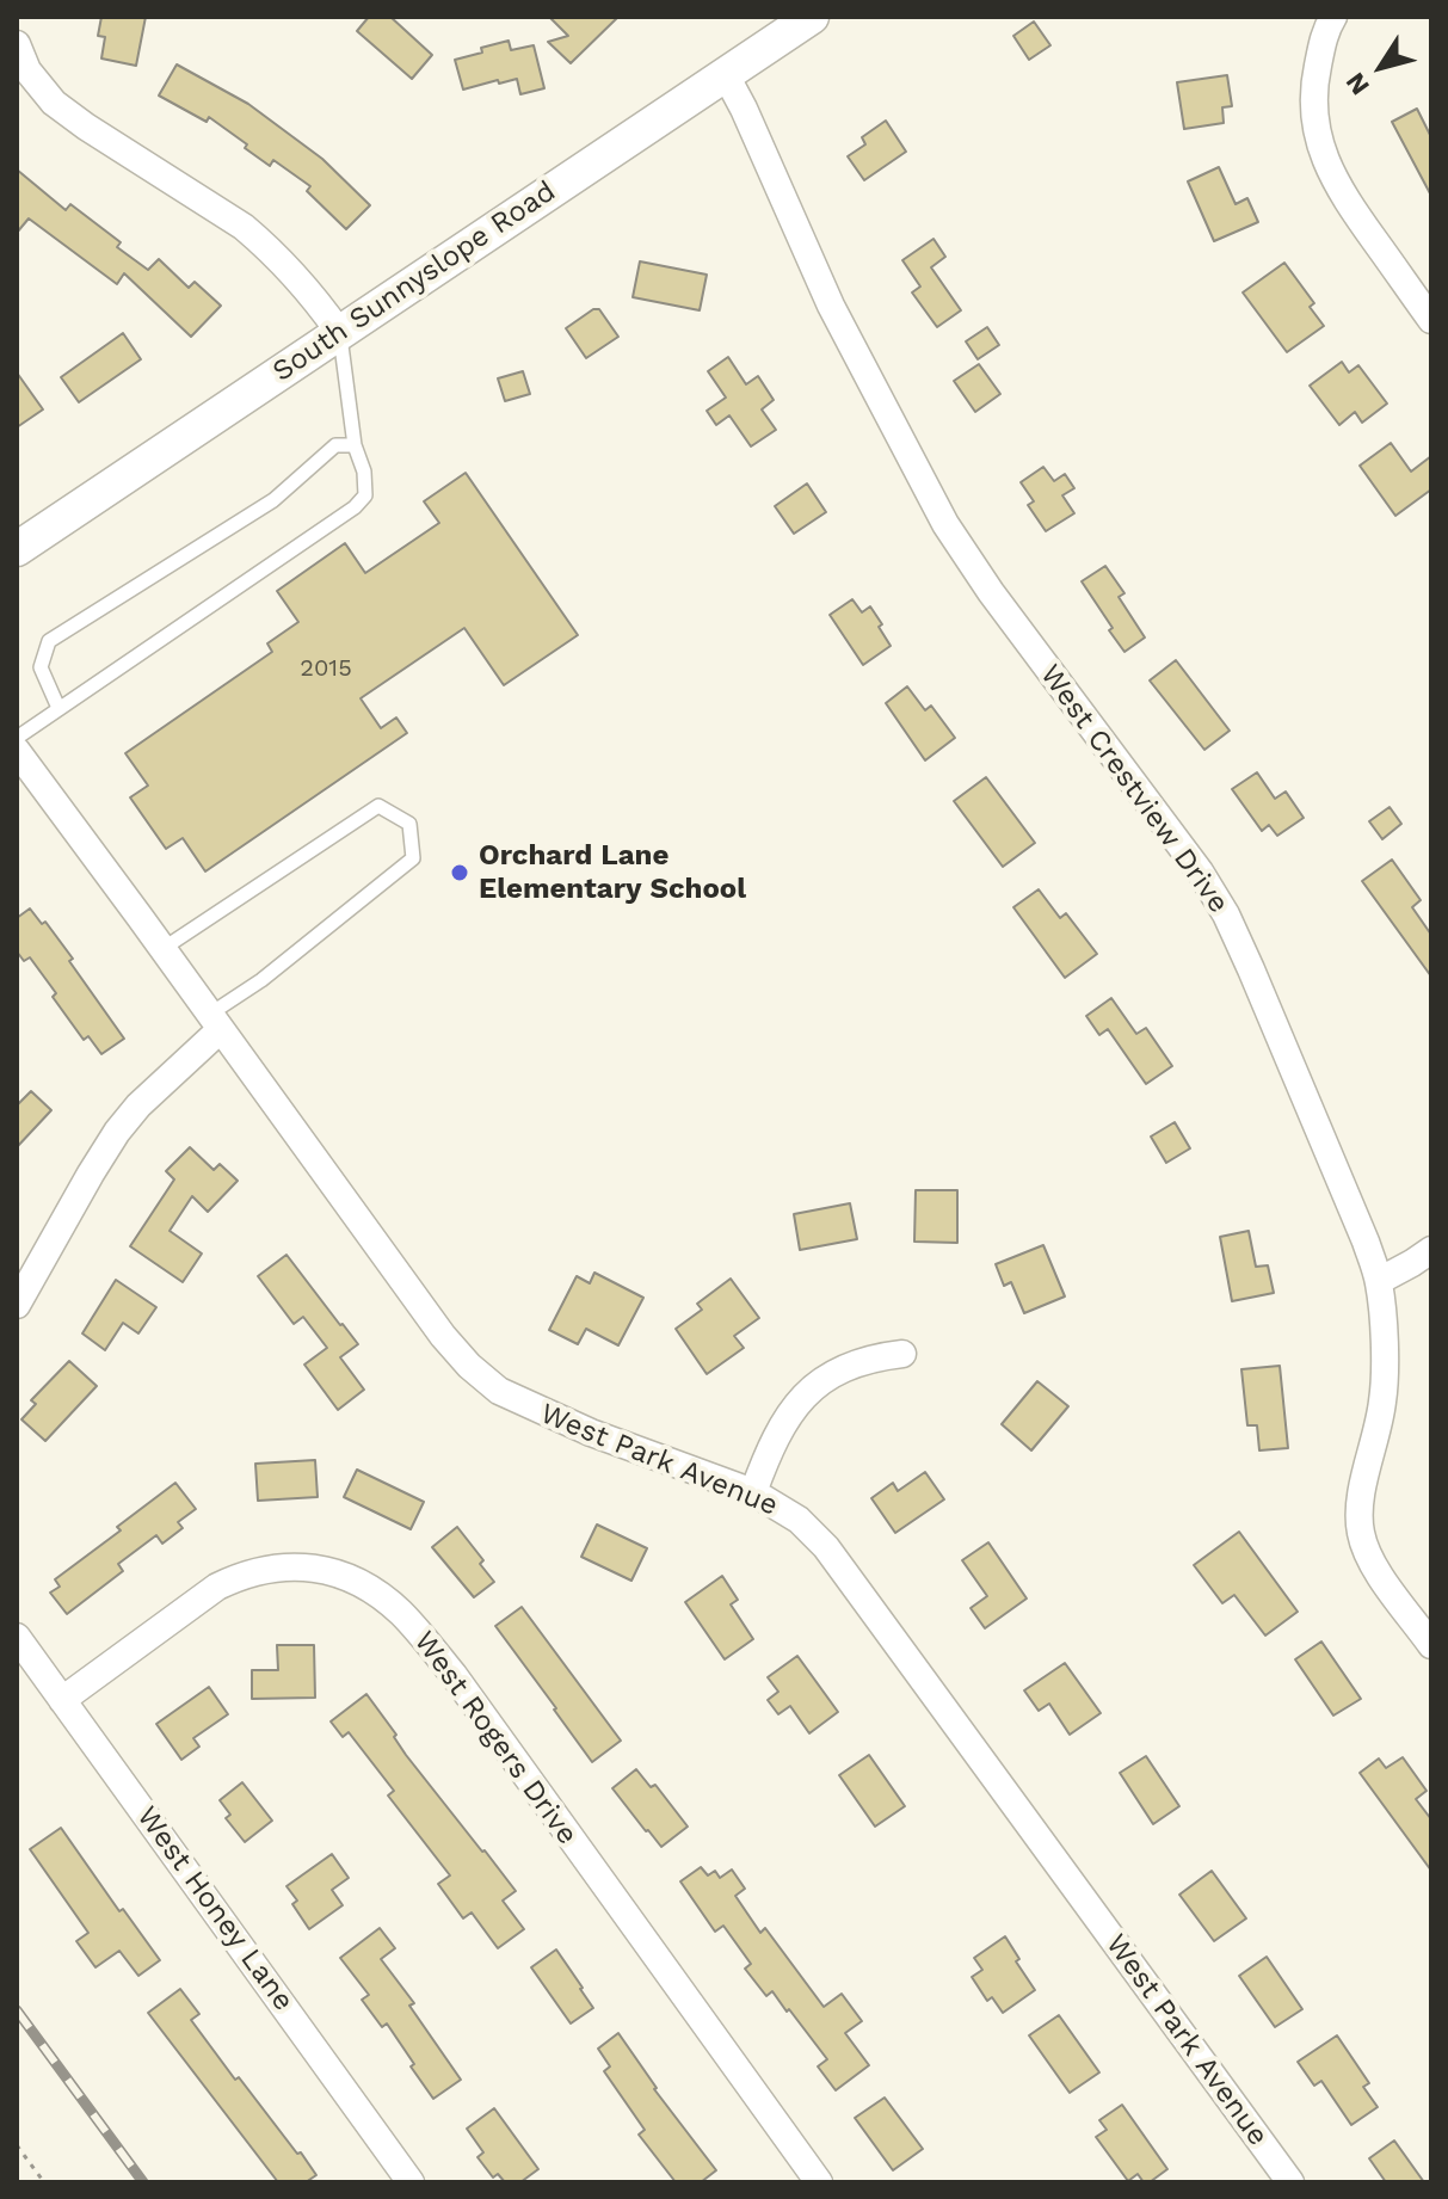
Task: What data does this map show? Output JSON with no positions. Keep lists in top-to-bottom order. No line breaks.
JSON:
{"streets":{"street":["South Sunnyslope Road","West Crestview Drive","West Park Avenue","West Rogers Drive","West Honey Lane"]},"crossings":[["South Sunnyslope Road","West Crestview Drive"],["West Rogers Drive","West Honey Lane"]],"places":["Orchard Lane Elementary School"],"house_numbers":["2015"],"north":"bottom left"}
